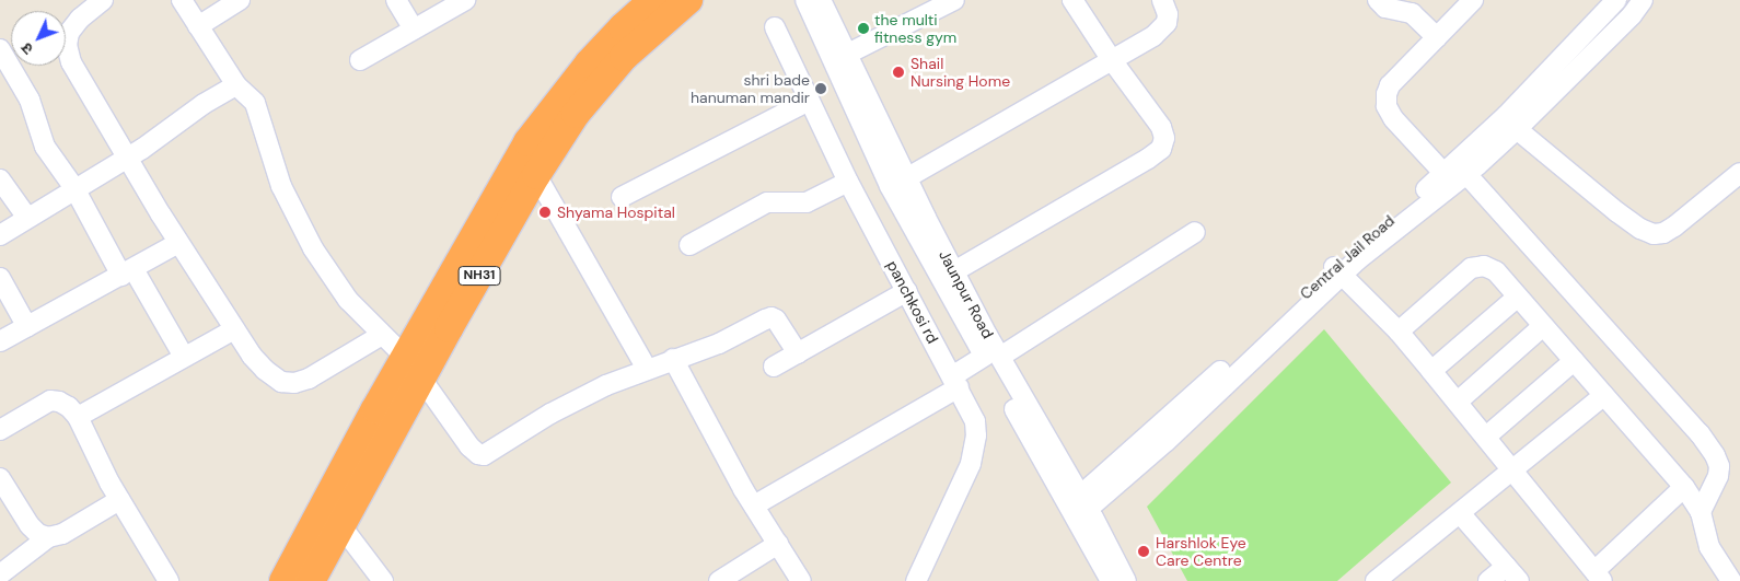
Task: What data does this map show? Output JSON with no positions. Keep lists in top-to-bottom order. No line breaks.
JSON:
{"streets":{"highway":["NH31"],"street":["Central Jail Road","Jaunpur Road","panchkosi rd"]},"crossings":[["Central Jail Road","Jaunpur Road"]],"places":["the multi fitness gym","Shail Nursing Home","shri bade hanuman mandir","Shyama Hospital","Harshlok Eye Care Centre"],"north":"bottom left"}
